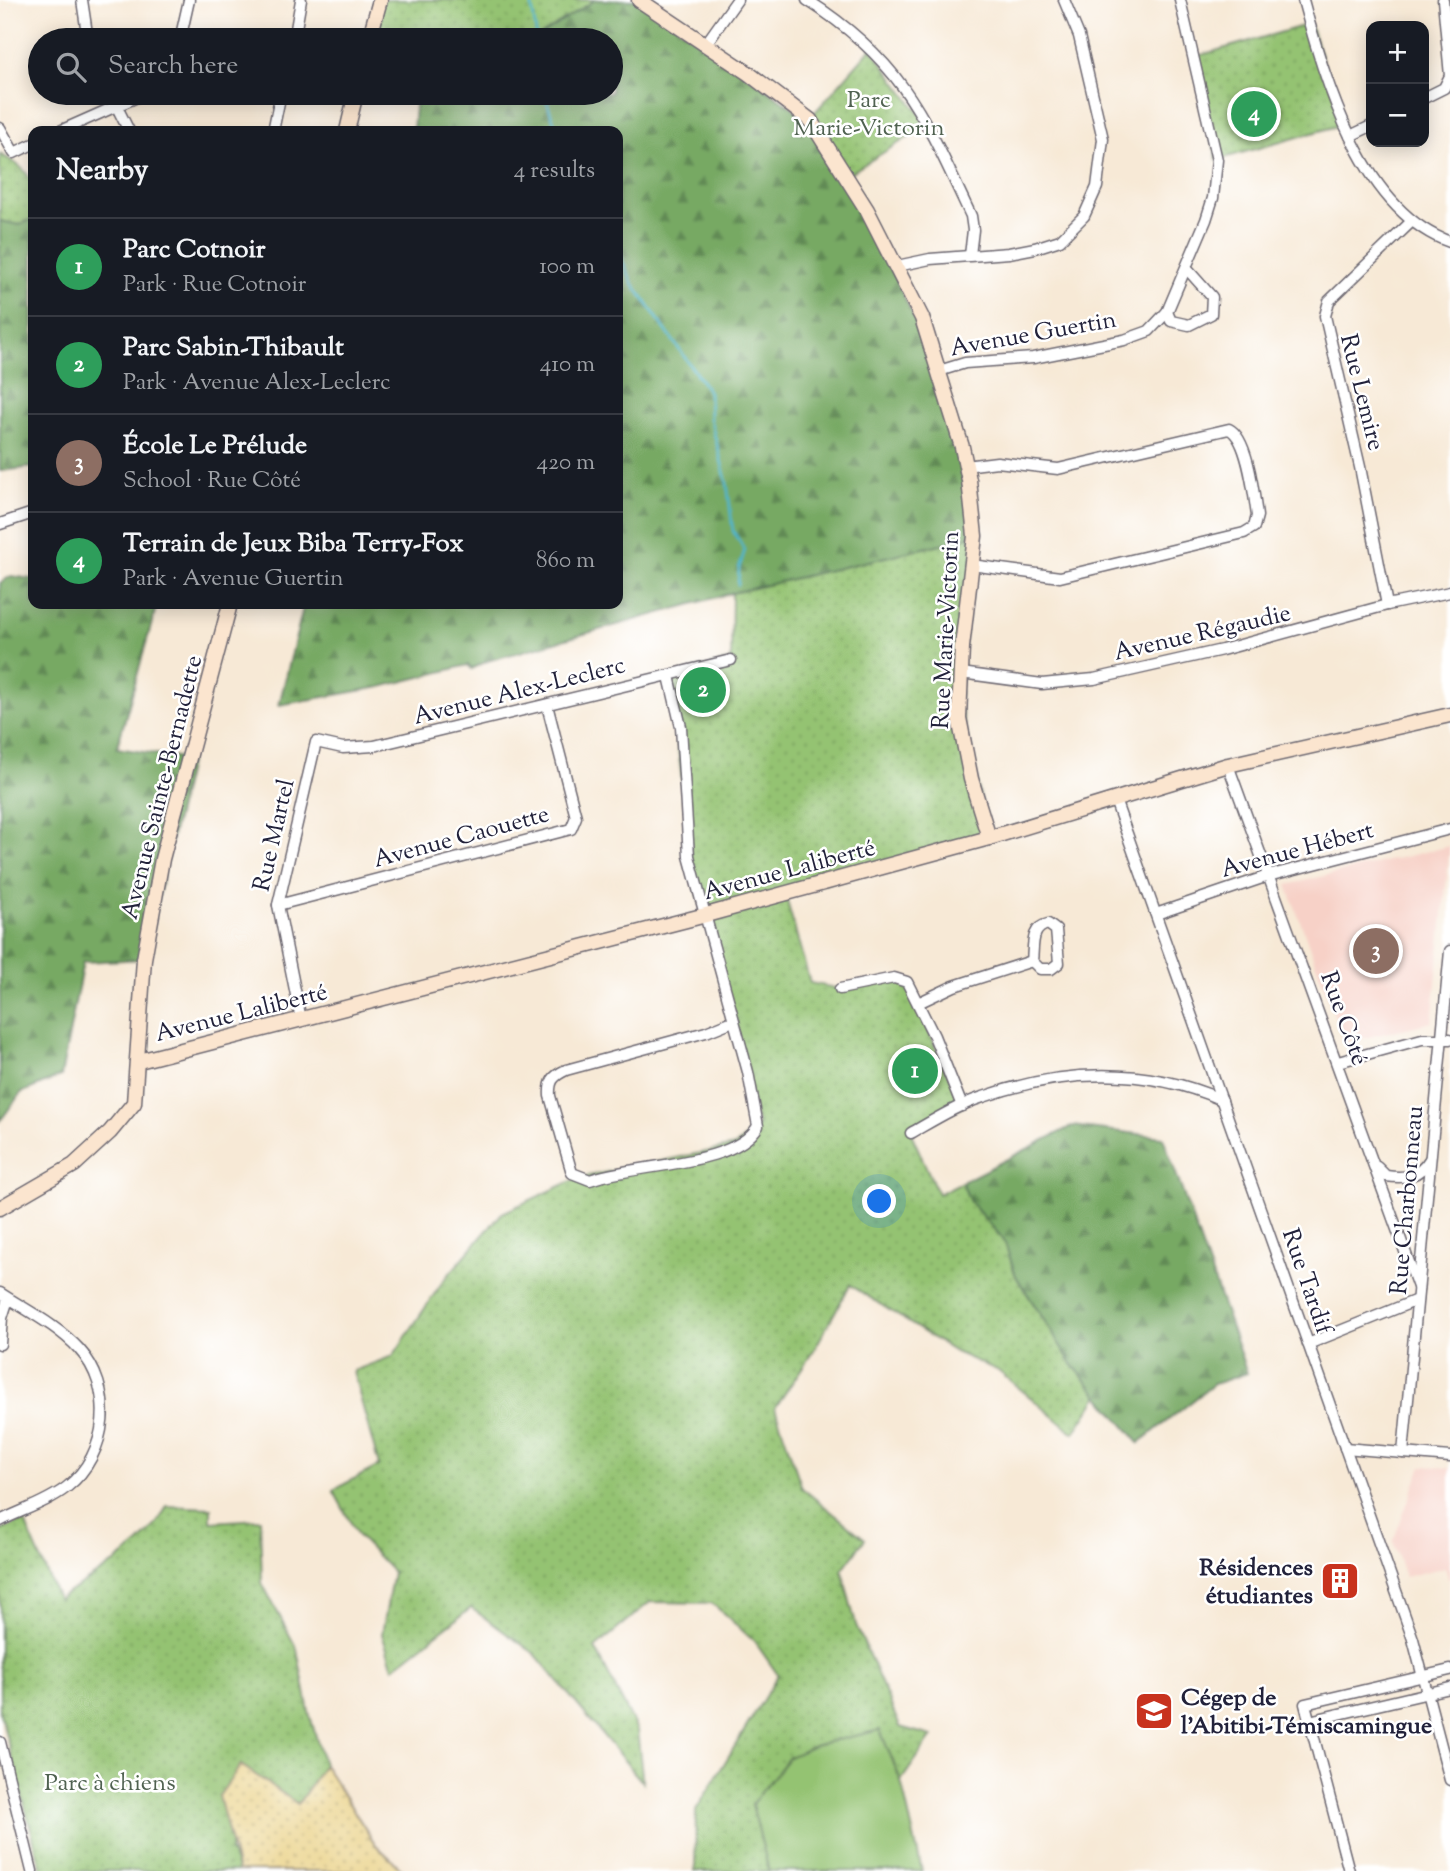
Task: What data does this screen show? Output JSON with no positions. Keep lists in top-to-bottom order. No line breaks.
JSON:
{"streets":{"street":["Avenue Guertin","Rue Lemire","Rue Marie-Victorin","Avenue Régaudie","Avenue Alex-Leclerc","Avenue Sainte-Bernadette","Rue Martel","Avenue Caouette","Avenue Hébert","Avenue Laliberté","Rue Côté","Rue Charbonneau","Rue Tardif"]},"crossings":[["Avenue Guertin","Rue Marie-Victorin"],["Rue Lemire","Avenue Régaudie"],["Rue Marie-Victorin","Avenue Régaudie"],["Rue Marie-Victorin","Avenue Laliberté"],["Avenue Alex-Leclerc","Rue Martel"],["Avenue Alex-Leclerc","Avenue Caouette"],["Avenue Sainte-Bernadette","Avenue Laliberté"],["Rue Martel","Avenue Caouette"],["Rue Martel","Avenue Laliberté"],["Avenue Hébert","Rue Côté"],["Avenue Hébert","Rue Tardif"],["Avenue Laliberté","Rue Côté"],["Avenue Laliberté","Rue Tardif"],["Rue Côté","Rue Charbonneau"]],"parks":["Parc Marie-Victorin","Parc à chiens"],"places":{"building":["Résidences étudiantes"],"school or university":["Cégep de l'Abitibi-Témiscamingue"]},"page":{"map_buttons":["+","−"],"search":"Search here","pins":["4","2","3","1"],"heading":["Nearby","4 results"],"list":[{"mark":"1","name":"Parc Cotnoir","note":"Park · Rue Cotnoir","value":"100 m"},{"mark":"2","name":"Parc Sabin-Thibault","note":"Park · Avenue Alex-Leclerc","value":"410 m"},{"mark":"3","name":"École Le Prélude","note":"School · Rue Côté","value":"420 m"},{"mark":"4","name":"Terrain de Jeux Biba Terry-Fox","note":"Park · Avenue Guertin","value":"860 m"}]}}
